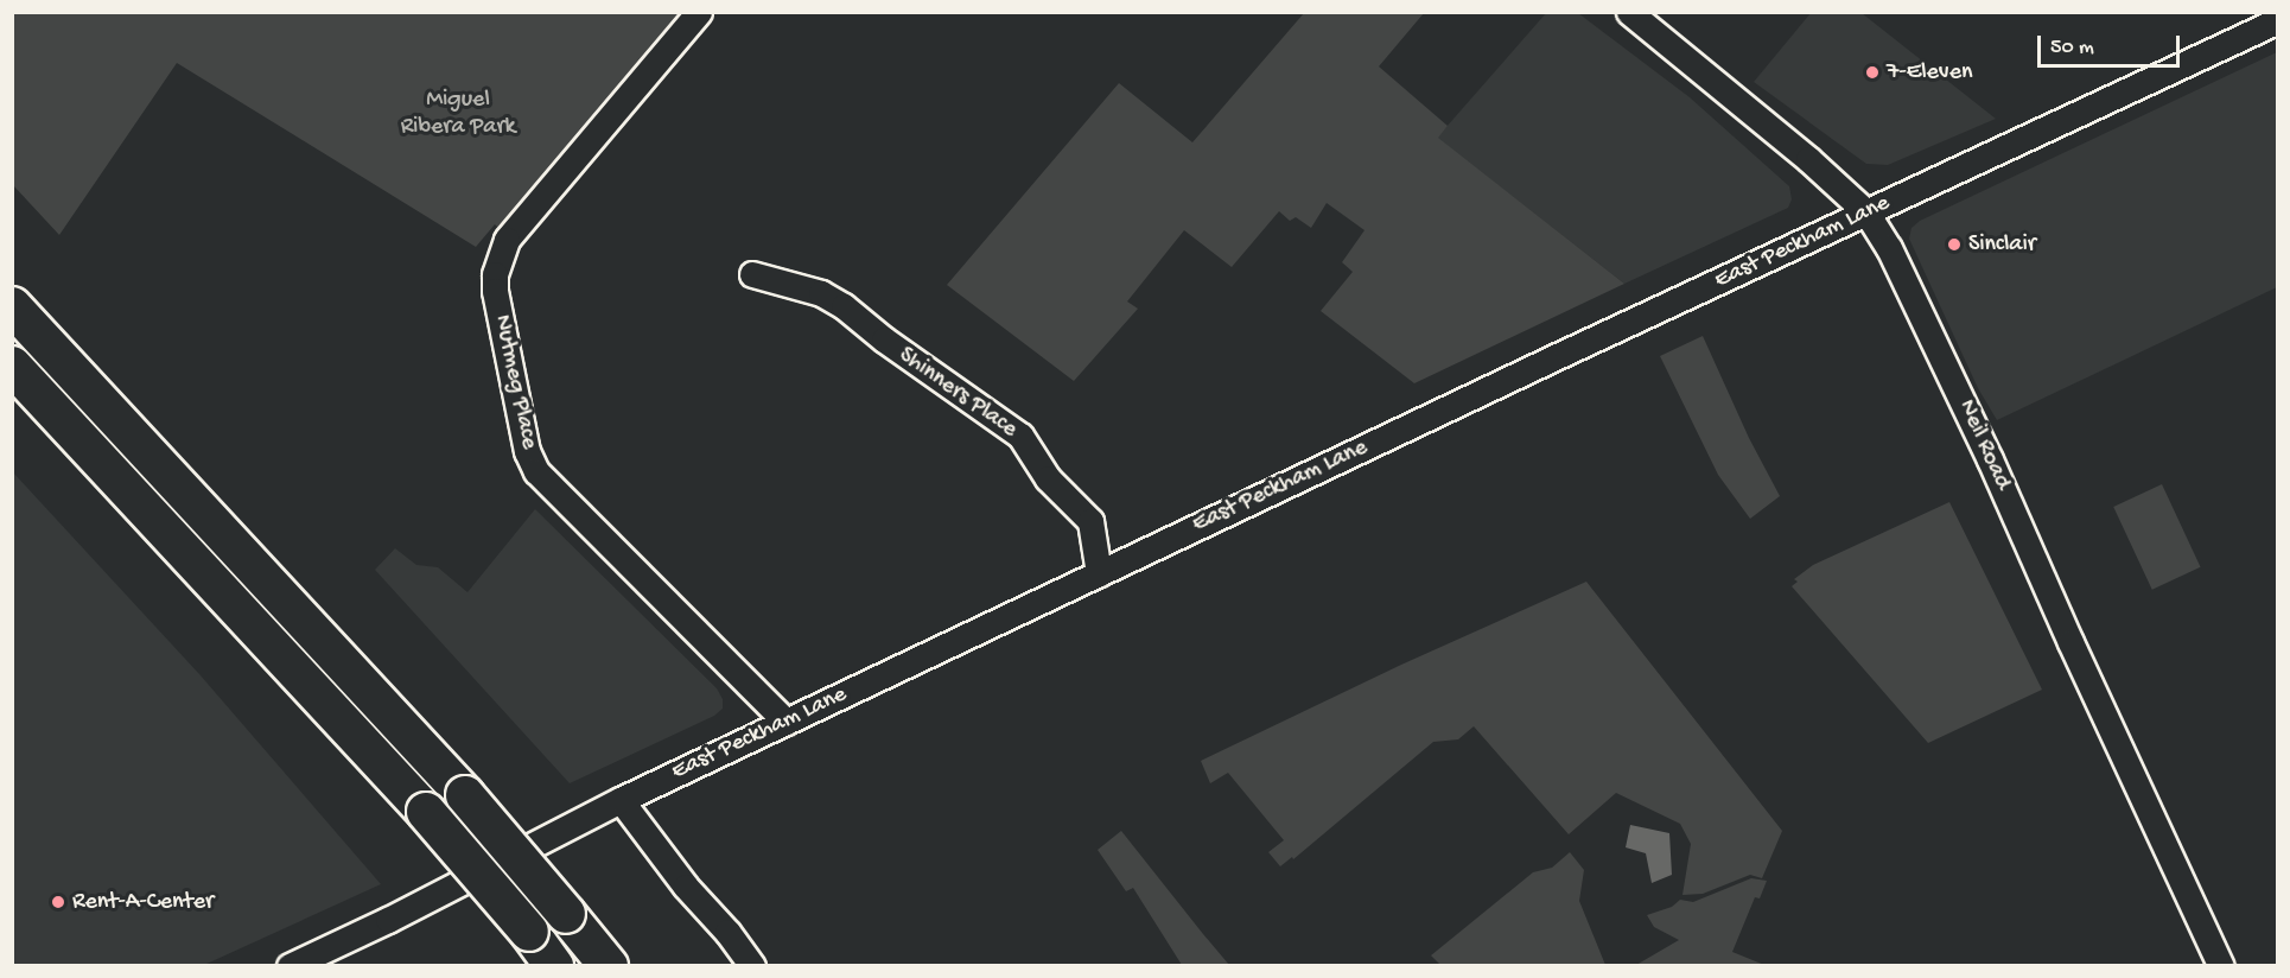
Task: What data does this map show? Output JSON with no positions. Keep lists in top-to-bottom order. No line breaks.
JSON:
{"streets":{"street":["East Peckham Lane","Nutmeg Place","Shinners Place","Neil Road"]},"crossings":[["East Peckham Lane","Nutmeg Place"],["East Peckham Lane","Shinners Place"],["East Peckham Lane","Neil Road"]],"parks":["Miguel Ribera Park"],"places":["7-Eleven","Sinclair","Rent-A-Center"],"scale_bar":"50 m"}
